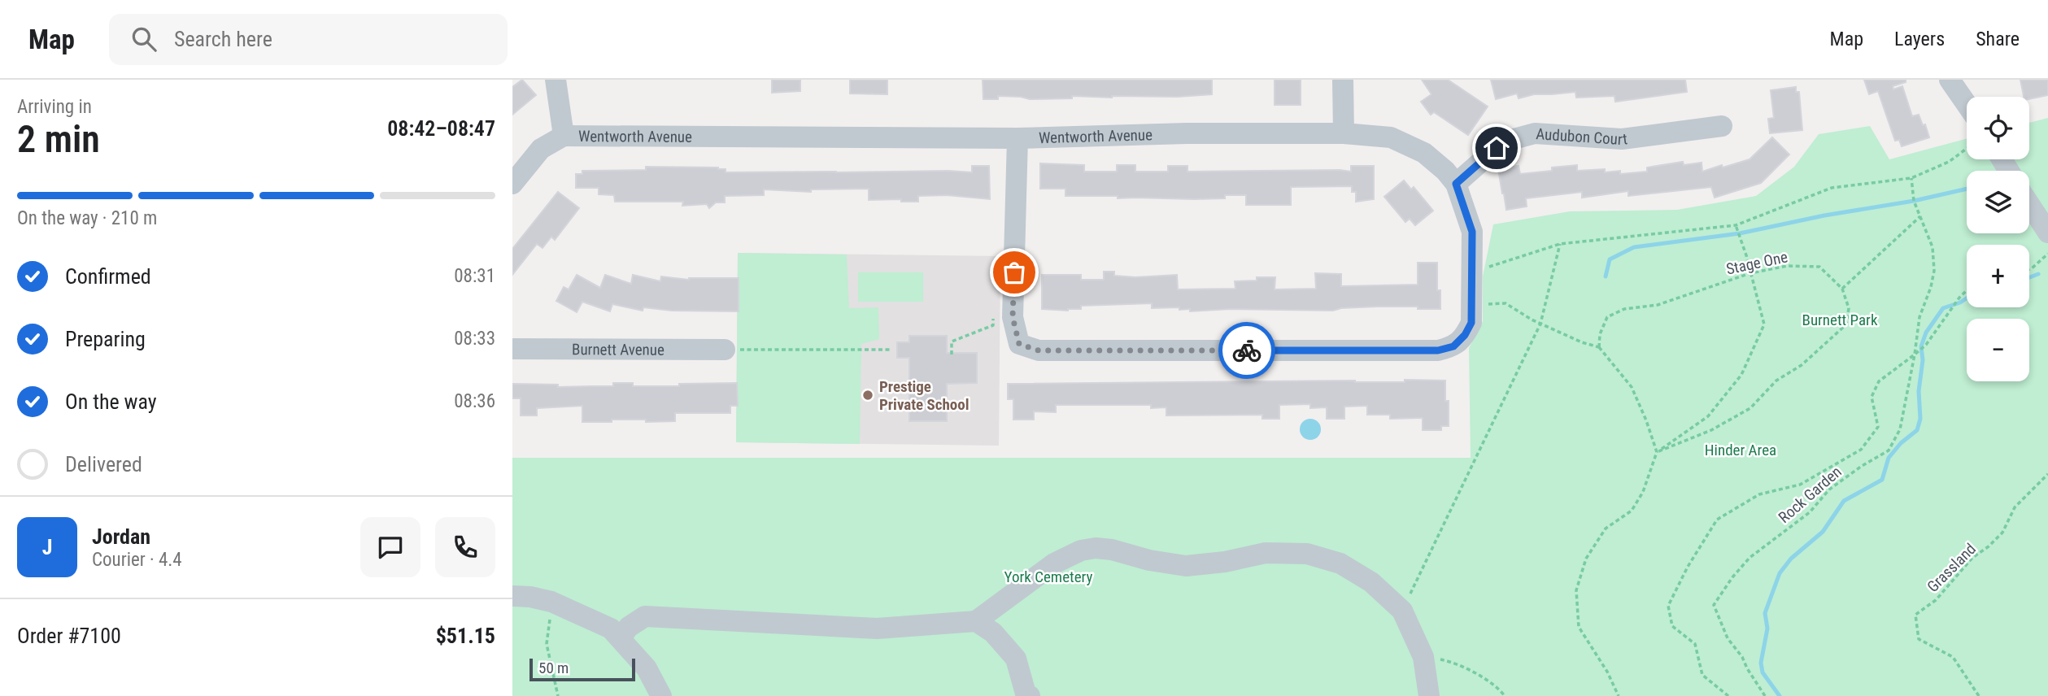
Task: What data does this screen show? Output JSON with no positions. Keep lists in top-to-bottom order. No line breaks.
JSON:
{"streets":{"street":["Wentworth Avenue","Audubon Court","Burnett Avenue"],"path":["Stage One","Rock Garden","Grassland"]},"crossings":[["Wentworth Avenue","Audubon Court"]],"parks":["Burnett Park","Hinder Area","York Cemetery"],"places":["Prestige Private School"],"scale_bar":"50 m","page":{"header":"Map","search":"Search here","nav":["Map","Layers","Share"],"heading":["2 min","Arriving in","08:42–08:47"],"panel":["Jordan","Courier · 4.4","Order #7100","$51.15"],"map_buttons":["+","−"],"bar":"On the way · 210 m","list":[["Confirmed","08:31"],["Preparing","08:33"],["On the way","08:36"],"Delivered"],"round":"J","scale":"50 m"}}
